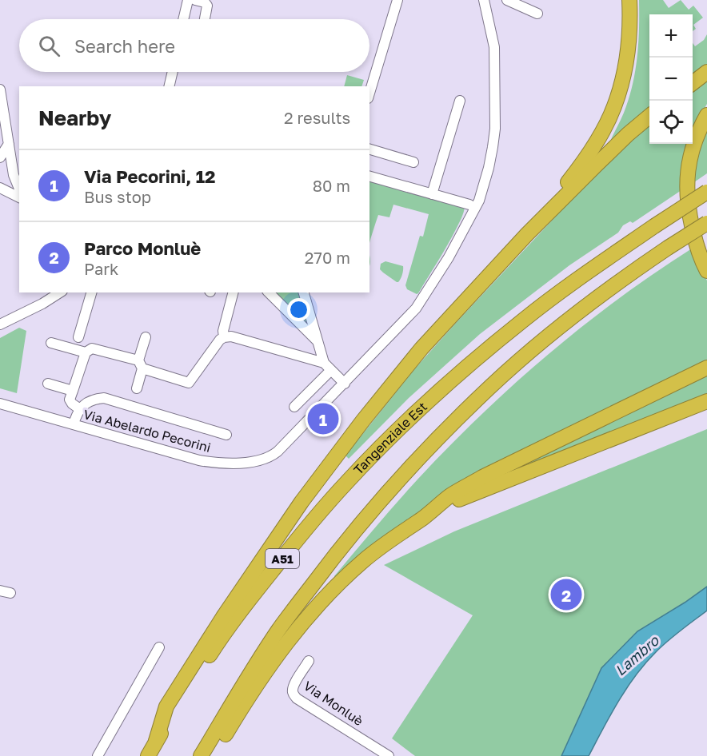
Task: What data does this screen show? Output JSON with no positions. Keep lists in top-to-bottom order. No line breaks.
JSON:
{"streets":{"highway":["Tangenziale Est","A51"],"street":["Via Abelardo Pecorini","Via Monluè"]},"water":["Lambro"],"page":{"map_buttons":["+","−"],"search":"Search here","heading":["Nearby","2 results"],"list":[{"mark":"1","name":"Via Pecorini, 12","note":"Bus stop","value":"80 m"},{"mark":"2","name":"Parco Monluè","note":"Park","value":"270 m"}],"pins":["1","2"]}}
